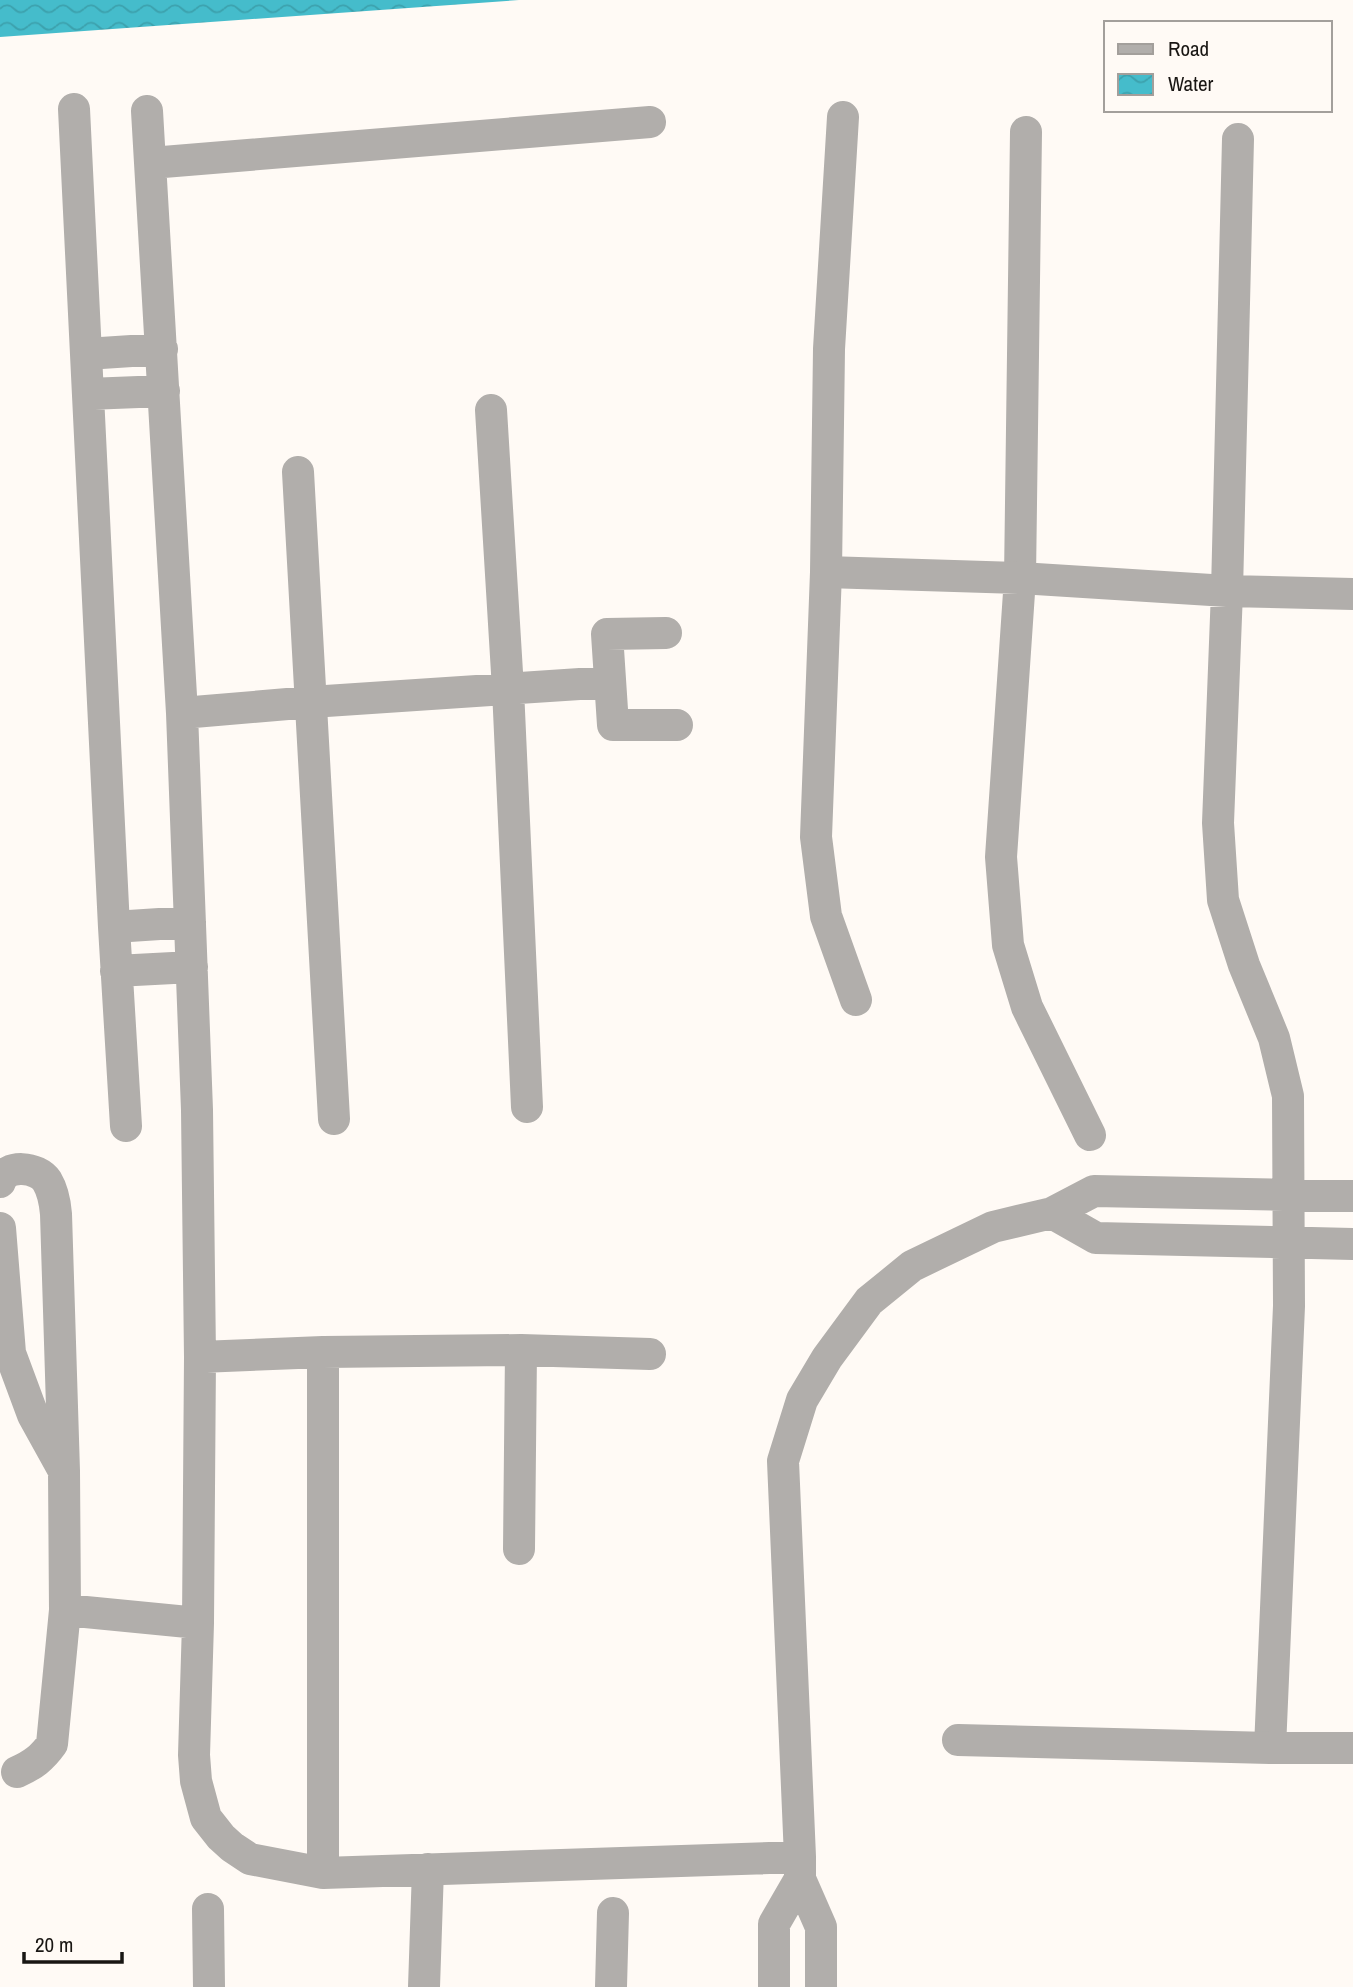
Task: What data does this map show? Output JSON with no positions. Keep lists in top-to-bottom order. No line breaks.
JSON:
{"legend":["Road","Water"],"scale_bar":"20 m"}
